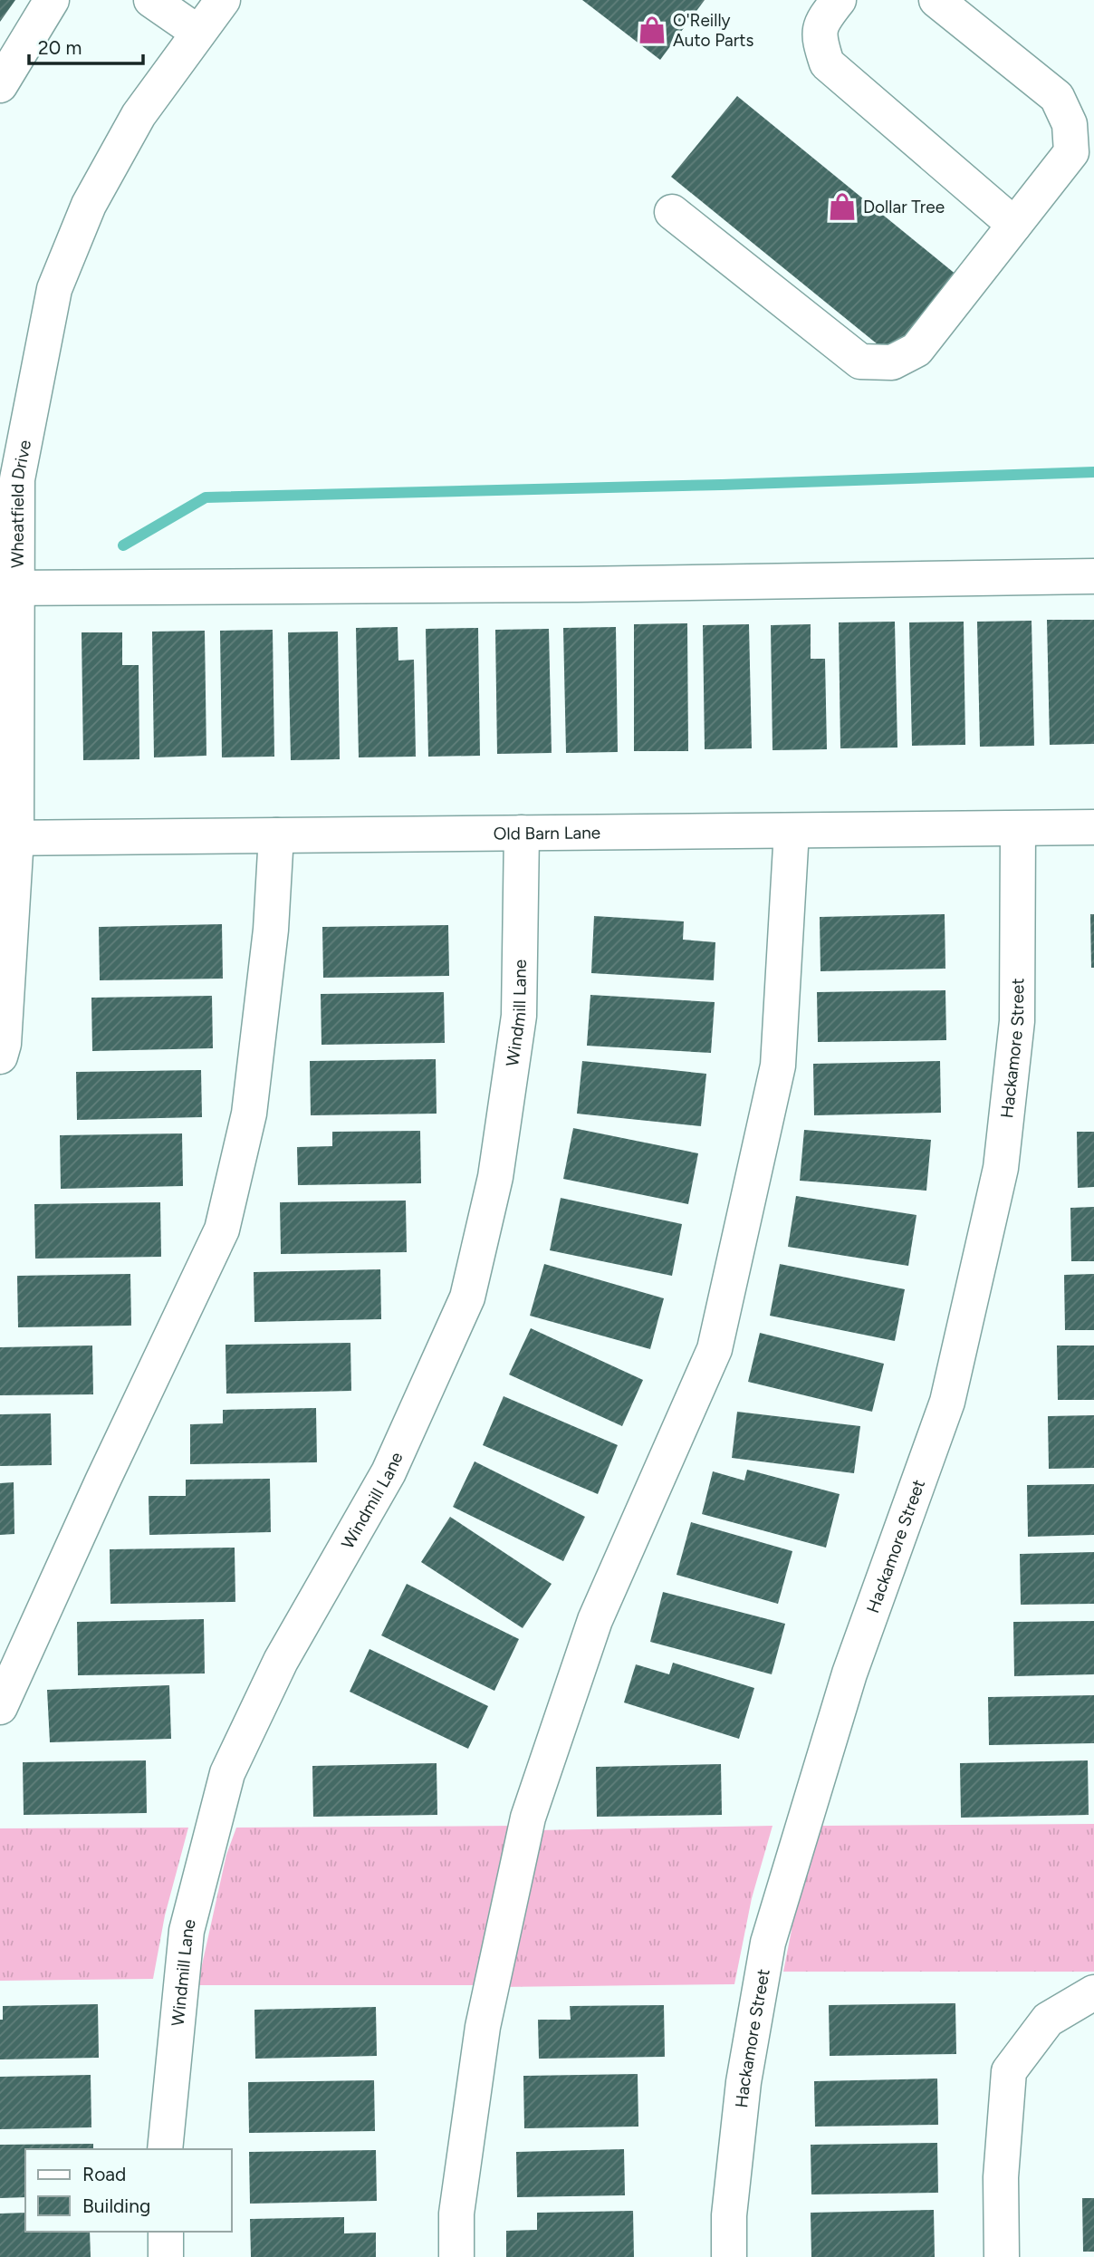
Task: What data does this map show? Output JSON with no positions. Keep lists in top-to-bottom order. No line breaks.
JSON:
{"streets":{"street":["Wheatfield Drive","Old Barn Lane","Windmill Lane","Hackamore Street"]},"crossings":[["Wheatfield Drive","Old Barn Lane"],["Old Barn Lane","Windmill Lane"],["Old Barn Lane","Hackamore Street"]],"places":{"shop":["O'Reilly Auto Parts","Dollar Tree"]},"legend":["Road","Building"],"scale_bar":"20 m"}
